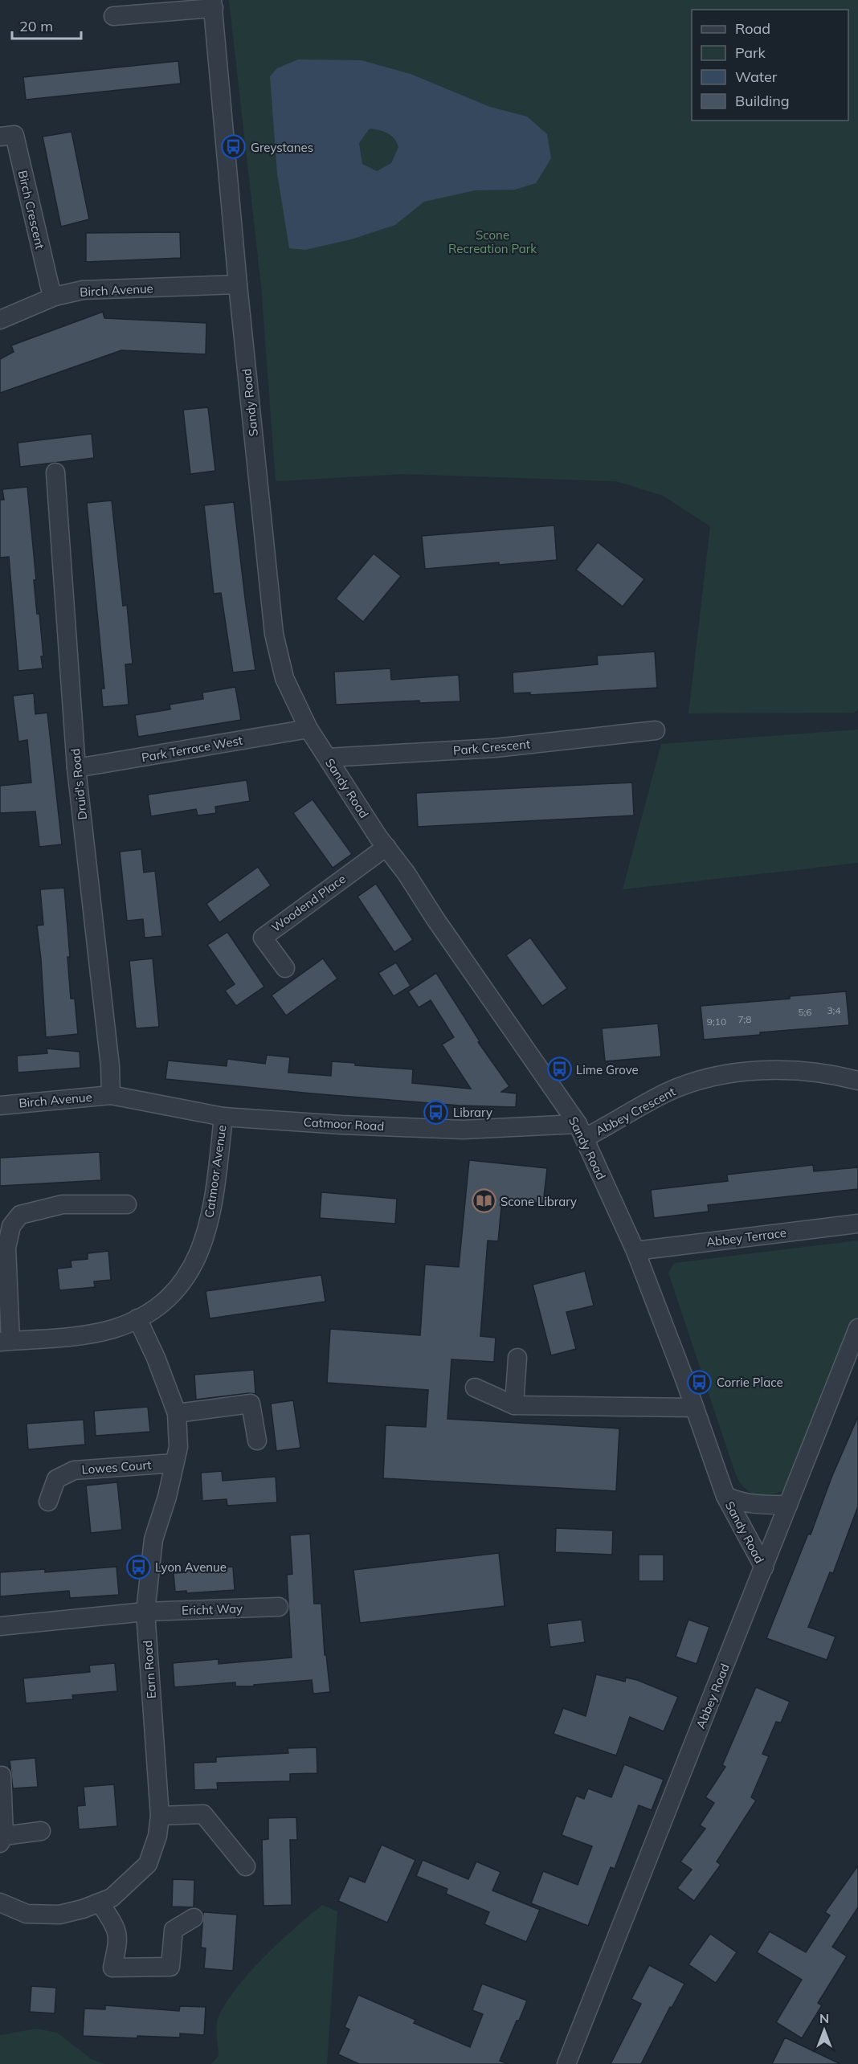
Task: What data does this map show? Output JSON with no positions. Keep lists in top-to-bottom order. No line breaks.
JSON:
{"streets":{"street":["Birch Crescent","Birch Avenue","Sandy Road","Park Crescent","Park Terrace West","Druid's Road","Woodend Place","Abbey Crescent","Catmoor Road","Catmoor Avenue","Abbey Terrace","Lowes Court","Ericht Way","Earn Road","Abbey Road"]},"crossings":[["Birch Crescent","Birch Avenue"],["Birch Avenue","Sandy Road"],["Birch Avenue","Druid's Road"],["Birch Avenue","Catmoor Road"],["Sandy Road","Park Crescent"],["Sandy Road","Park Terrace West"],["Sandy Road","Woodend Place"],["Sandy Road","Abbey Crescent"],["Sandy Road","Catmoor Road"],["Sandy Road","Abbey Terrace"],["Sandy Road","Abbey Road"],["Park Terrace West","Druid's Road"],["Druid's Road","Catmoor Road"],["Abbey Crescent","Catmoor Road"],["Catmoor Road","Catmoor Avenue"],["Catmoor Avenue","Earn Road"],["Lowes Court","Earn Road"],["Ericht Way","Earn Road"]],"parks":["Scone Recreation Park"],"places":{"bus stop":["Greystanes","Lime Grove","Library","Corrie Place","Lyon Avenue"],"library":["Scone Library"]},"house_numbers":["3;4","5;6","7;8","9;10"],"legend":["Road","Park","Water","Building"],"scale_bar":"20 m","north":"top"}
